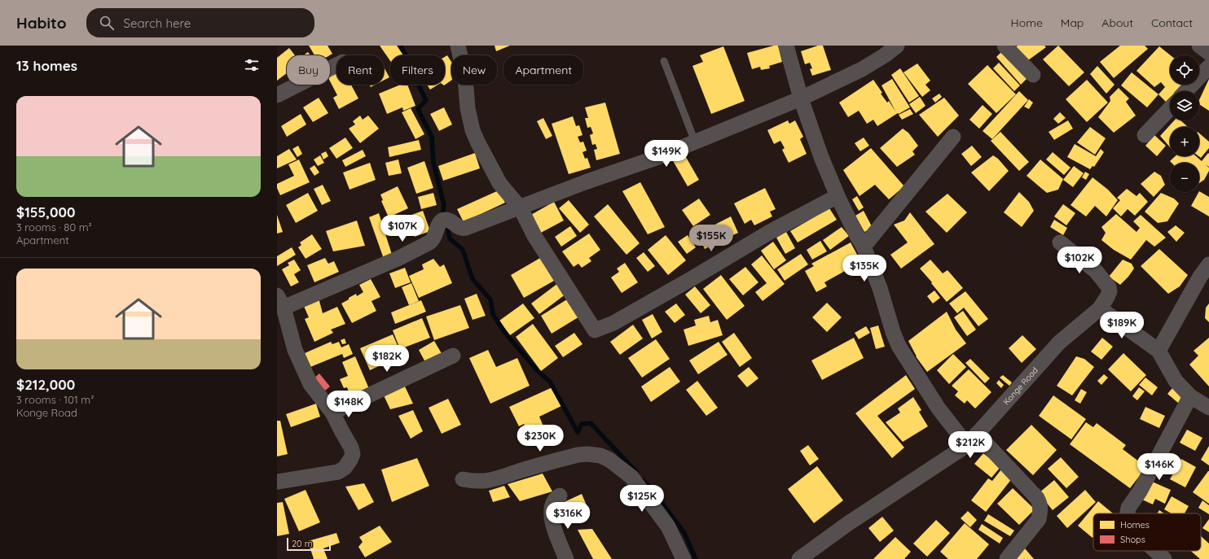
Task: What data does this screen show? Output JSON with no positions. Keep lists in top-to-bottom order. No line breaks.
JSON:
{"streets":{"street":["Konge Road"]},"legend":["Homes","Shops"],"scale_bar":"20 m","page":{"header":"Habito","search":"Search here","nav":["Home","Map","About","Contact"],"heading":"13 homes","map_buttons":["+","−"],"chip":["Buy","Rent","Filters","New","Apartment"],"list":[{"name":"$155,000","note":"3 rooms · 80 m² · Apartment"},{"name":"$212,000","note":"3 rooms · 101 m² · Konge Road"}],"price":["$149K","$107K","$155K","$102K","$135K","$189K","$182K","$148K","$230K","$212K","$146K","$125K","$316K"],"scale":"20 m"}}
